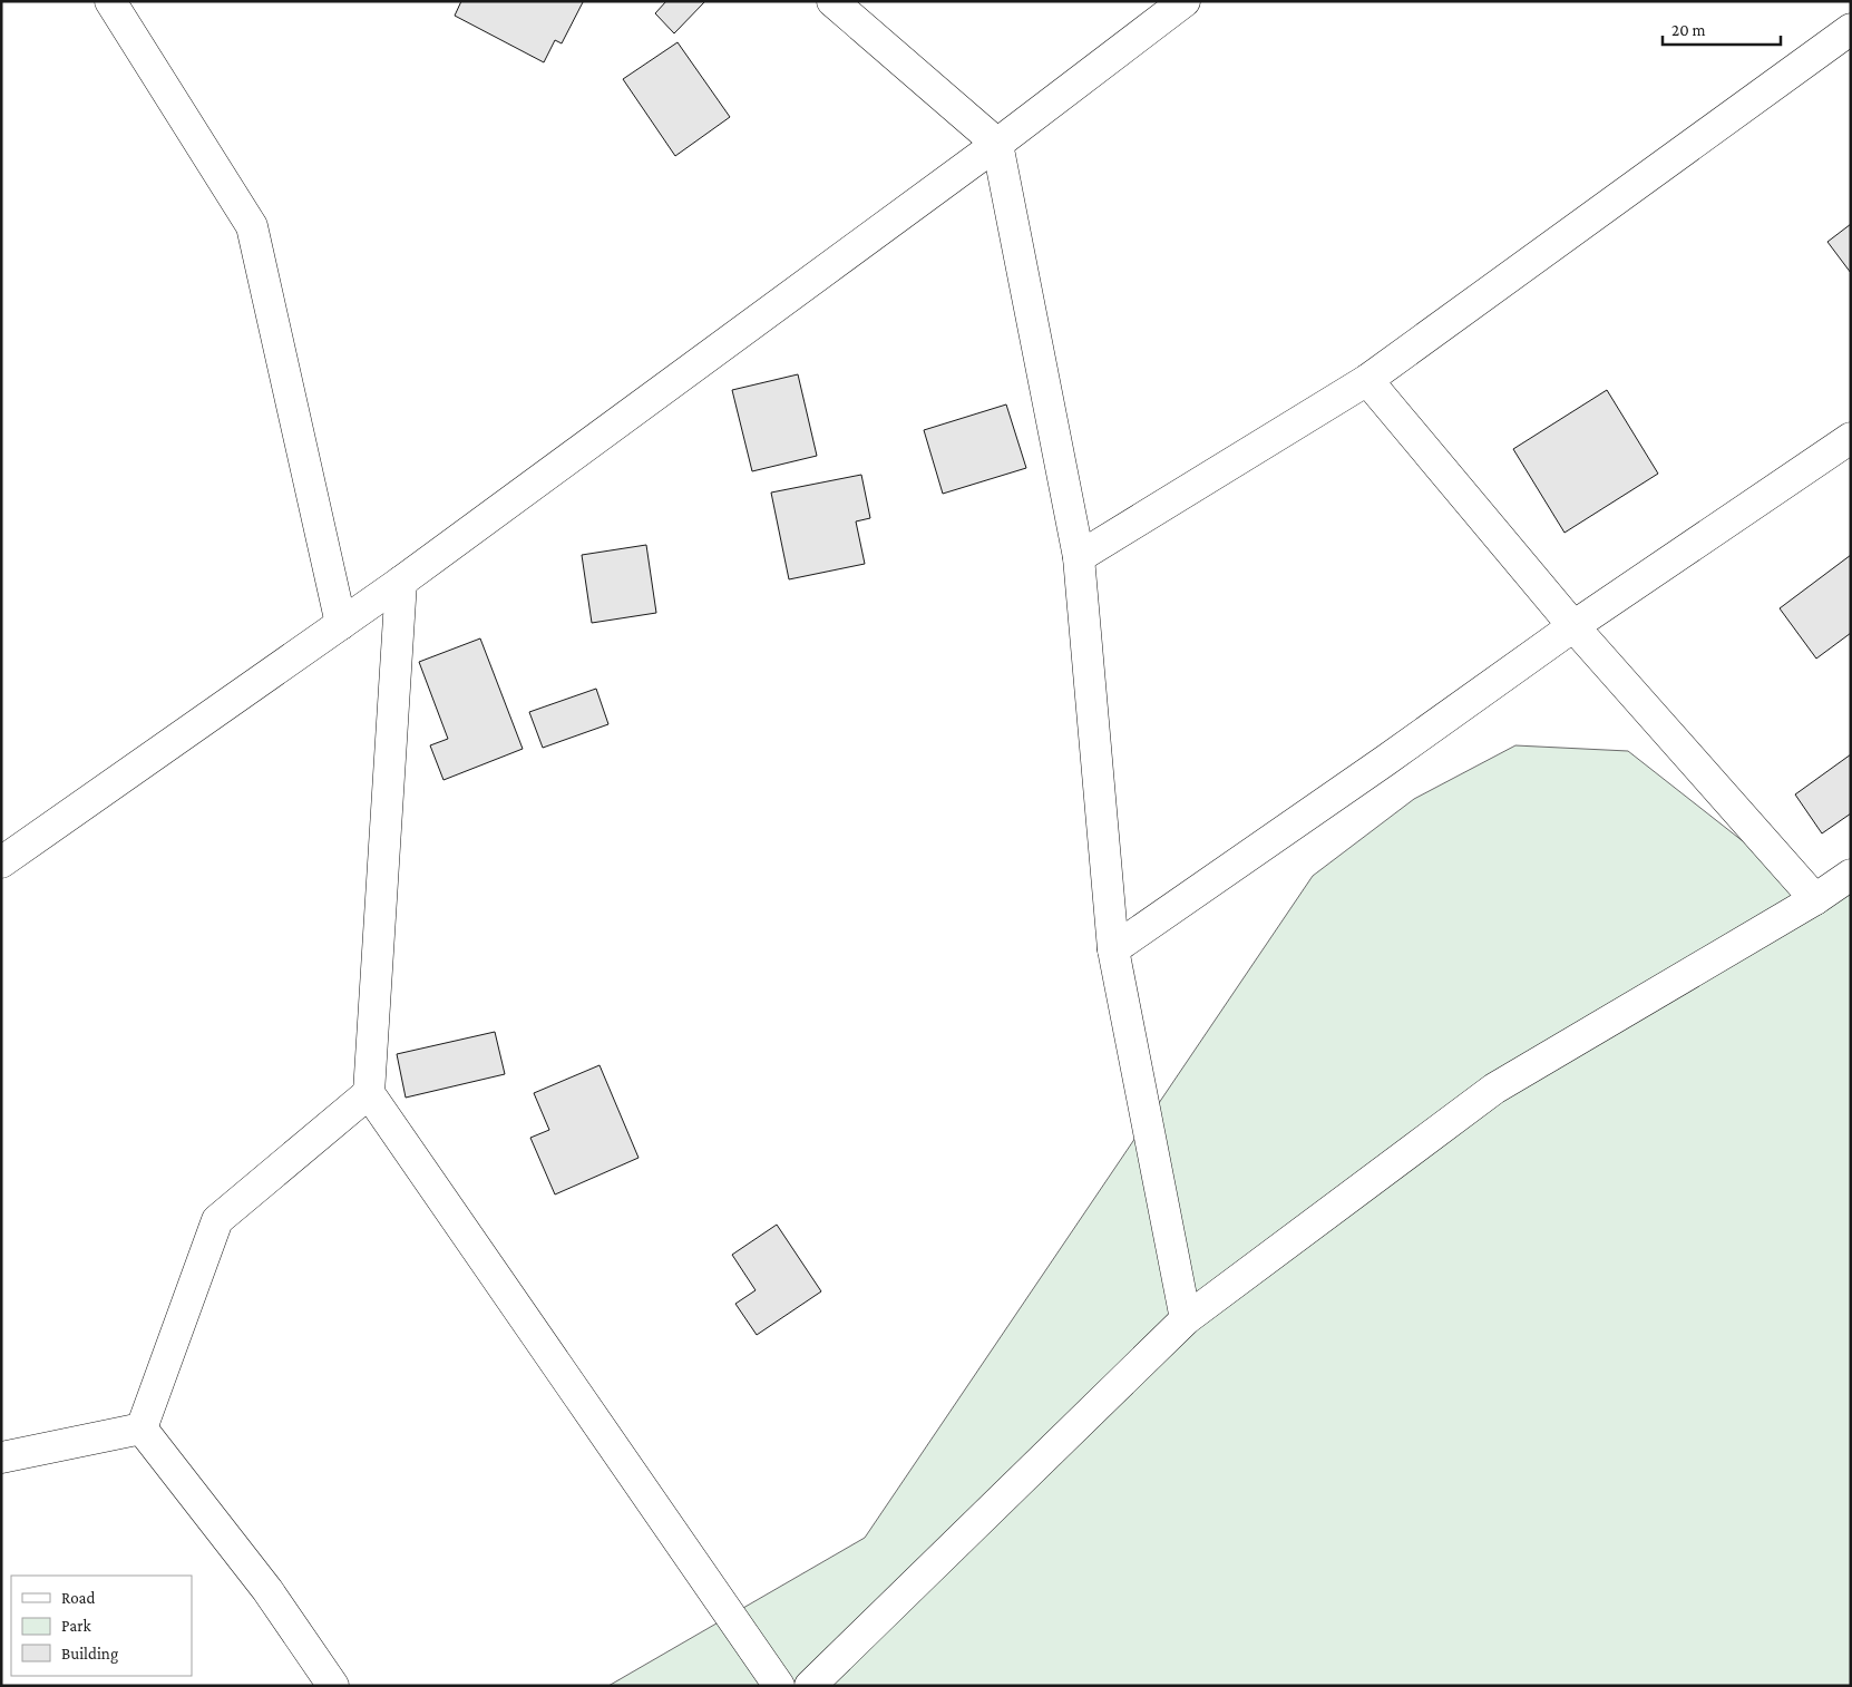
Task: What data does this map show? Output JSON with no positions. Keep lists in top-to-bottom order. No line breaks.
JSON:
{"legend":["Road","Park","Building"],"scale_bar":"20 m"}
